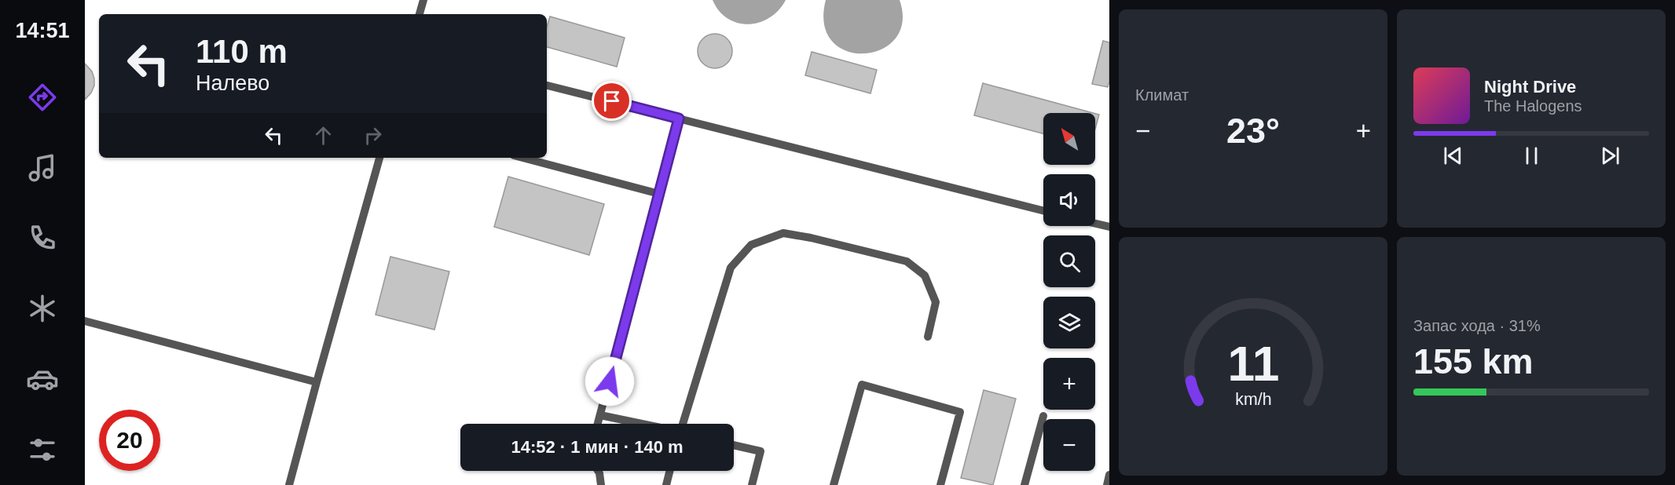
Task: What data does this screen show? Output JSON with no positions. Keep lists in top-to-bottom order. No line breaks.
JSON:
{"north":"top left","page":{"tabs":"14:51","tile":["Климат",["Запас хода · 31%","155 km"]],"turn":["110 m","Налево"],"song":["Night Drive","The Halogens"],"heat":["−","23°","+"],"map_buttons":["+","−"],"limit":"20","trip":"14:52 · 1 мин · 140 m","gauge":["11","km/h"]}}
